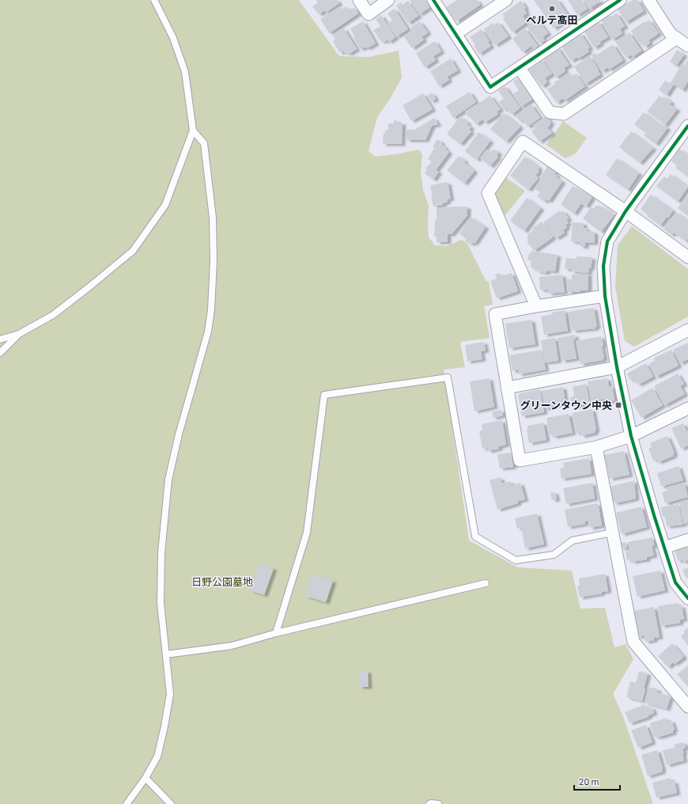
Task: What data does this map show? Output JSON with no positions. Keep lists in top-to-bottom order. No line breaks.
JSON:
{"parks":["日野公園墓地"],"places":{"other":["ペルテ髙田"],"transit":["グリーンタウン中央"]},"scale_bar":"20 m"}
